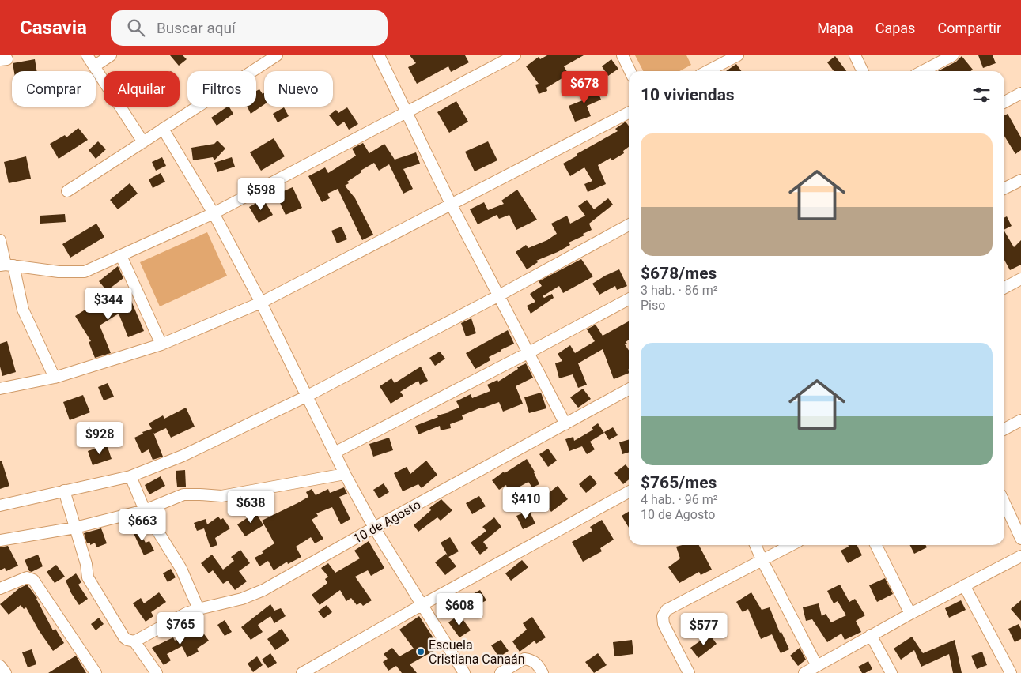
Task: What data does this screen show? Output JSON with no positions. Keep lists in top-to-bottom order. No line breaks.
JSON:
{"streets":{"street":["10 de Agosto"]},"places":["Escuela Cristiana Canaán"],"page":{"header":"Casavia","search":"Buscar aquí","nav":["Mapa","Capas","Compartir"],"price":["$678","$598","$344","$928","$410","$638","$663","$608","$765","$577"],"chip":["Comprar","Alquilar","Filtros","Nuevo"],"heading":"10 viviendas","list":[{"name":"$678/mes","note":"3 hab. · 86 m² · Piso"},{"name":"$765/mes","note":"4 hab. · 96 m² · 10 de Agosto"}]}}
